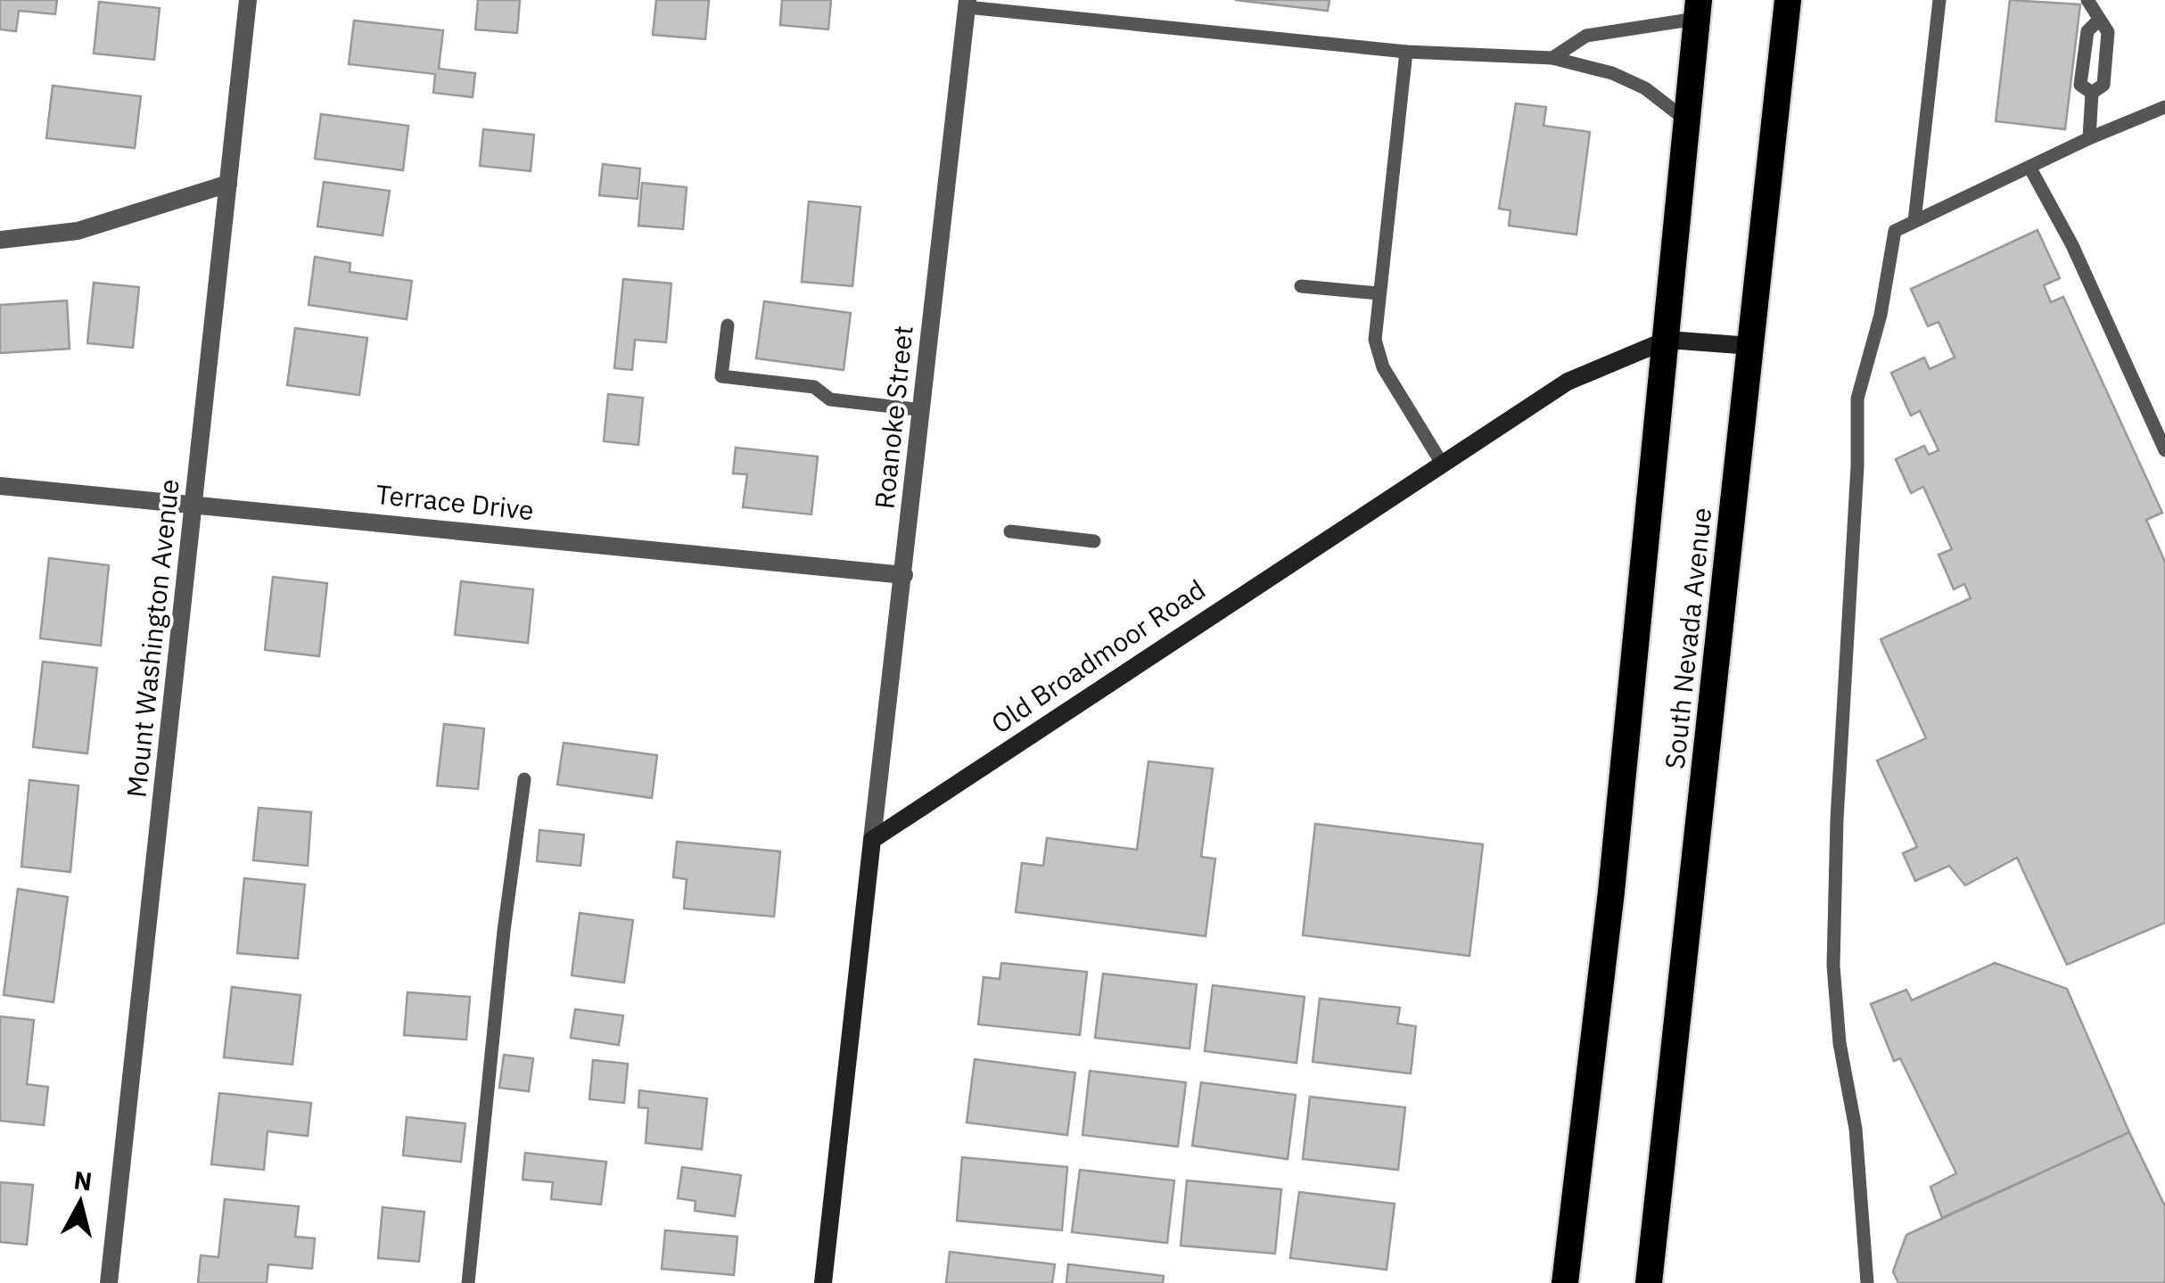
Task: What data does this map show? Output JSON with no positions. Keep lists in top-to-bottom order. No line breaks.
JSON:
{"streets":{"highway":["South Nevada Avenue"],"street":["Roanoke Street","Terrace Drive","Mount Washington Avenue","Old Broadmoor Road"]},"crossings":[["Roanoke Street","Terrace Drive"],["Roanoke Street","Old Broadmoor Road"],["Terrace Drive","Mount Washington Avenue"],["South Nevada Avenue","Old Broadmoor Road"]],"north":"top"}
